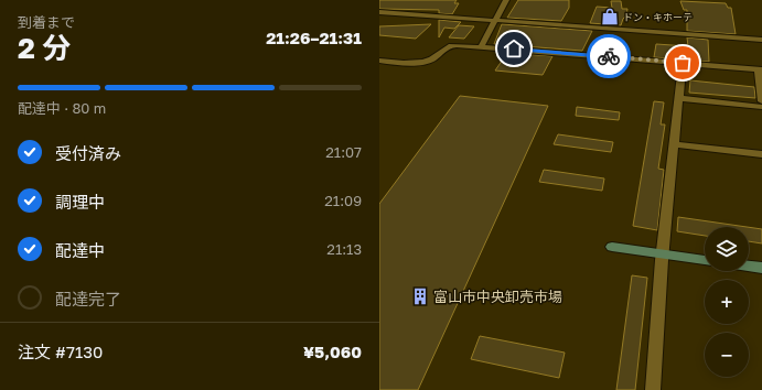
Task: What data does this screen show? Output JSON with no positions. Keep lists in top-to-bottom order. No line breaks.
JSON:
{"places":{"shop":["ドン・キホーテ"],"building":["富山市中央卸売市場"]},"page":{"heading":["2 分","到着まで","21:26–21:31"],"panel":["注文 #7130","¥5,060"],"bar":"配達中 · 80 m","list":[["受付済み","21:07"],["調理中","21:09"],["配達中","21:13"],"配達完了"],"map_buttons":["+","−"]}}
